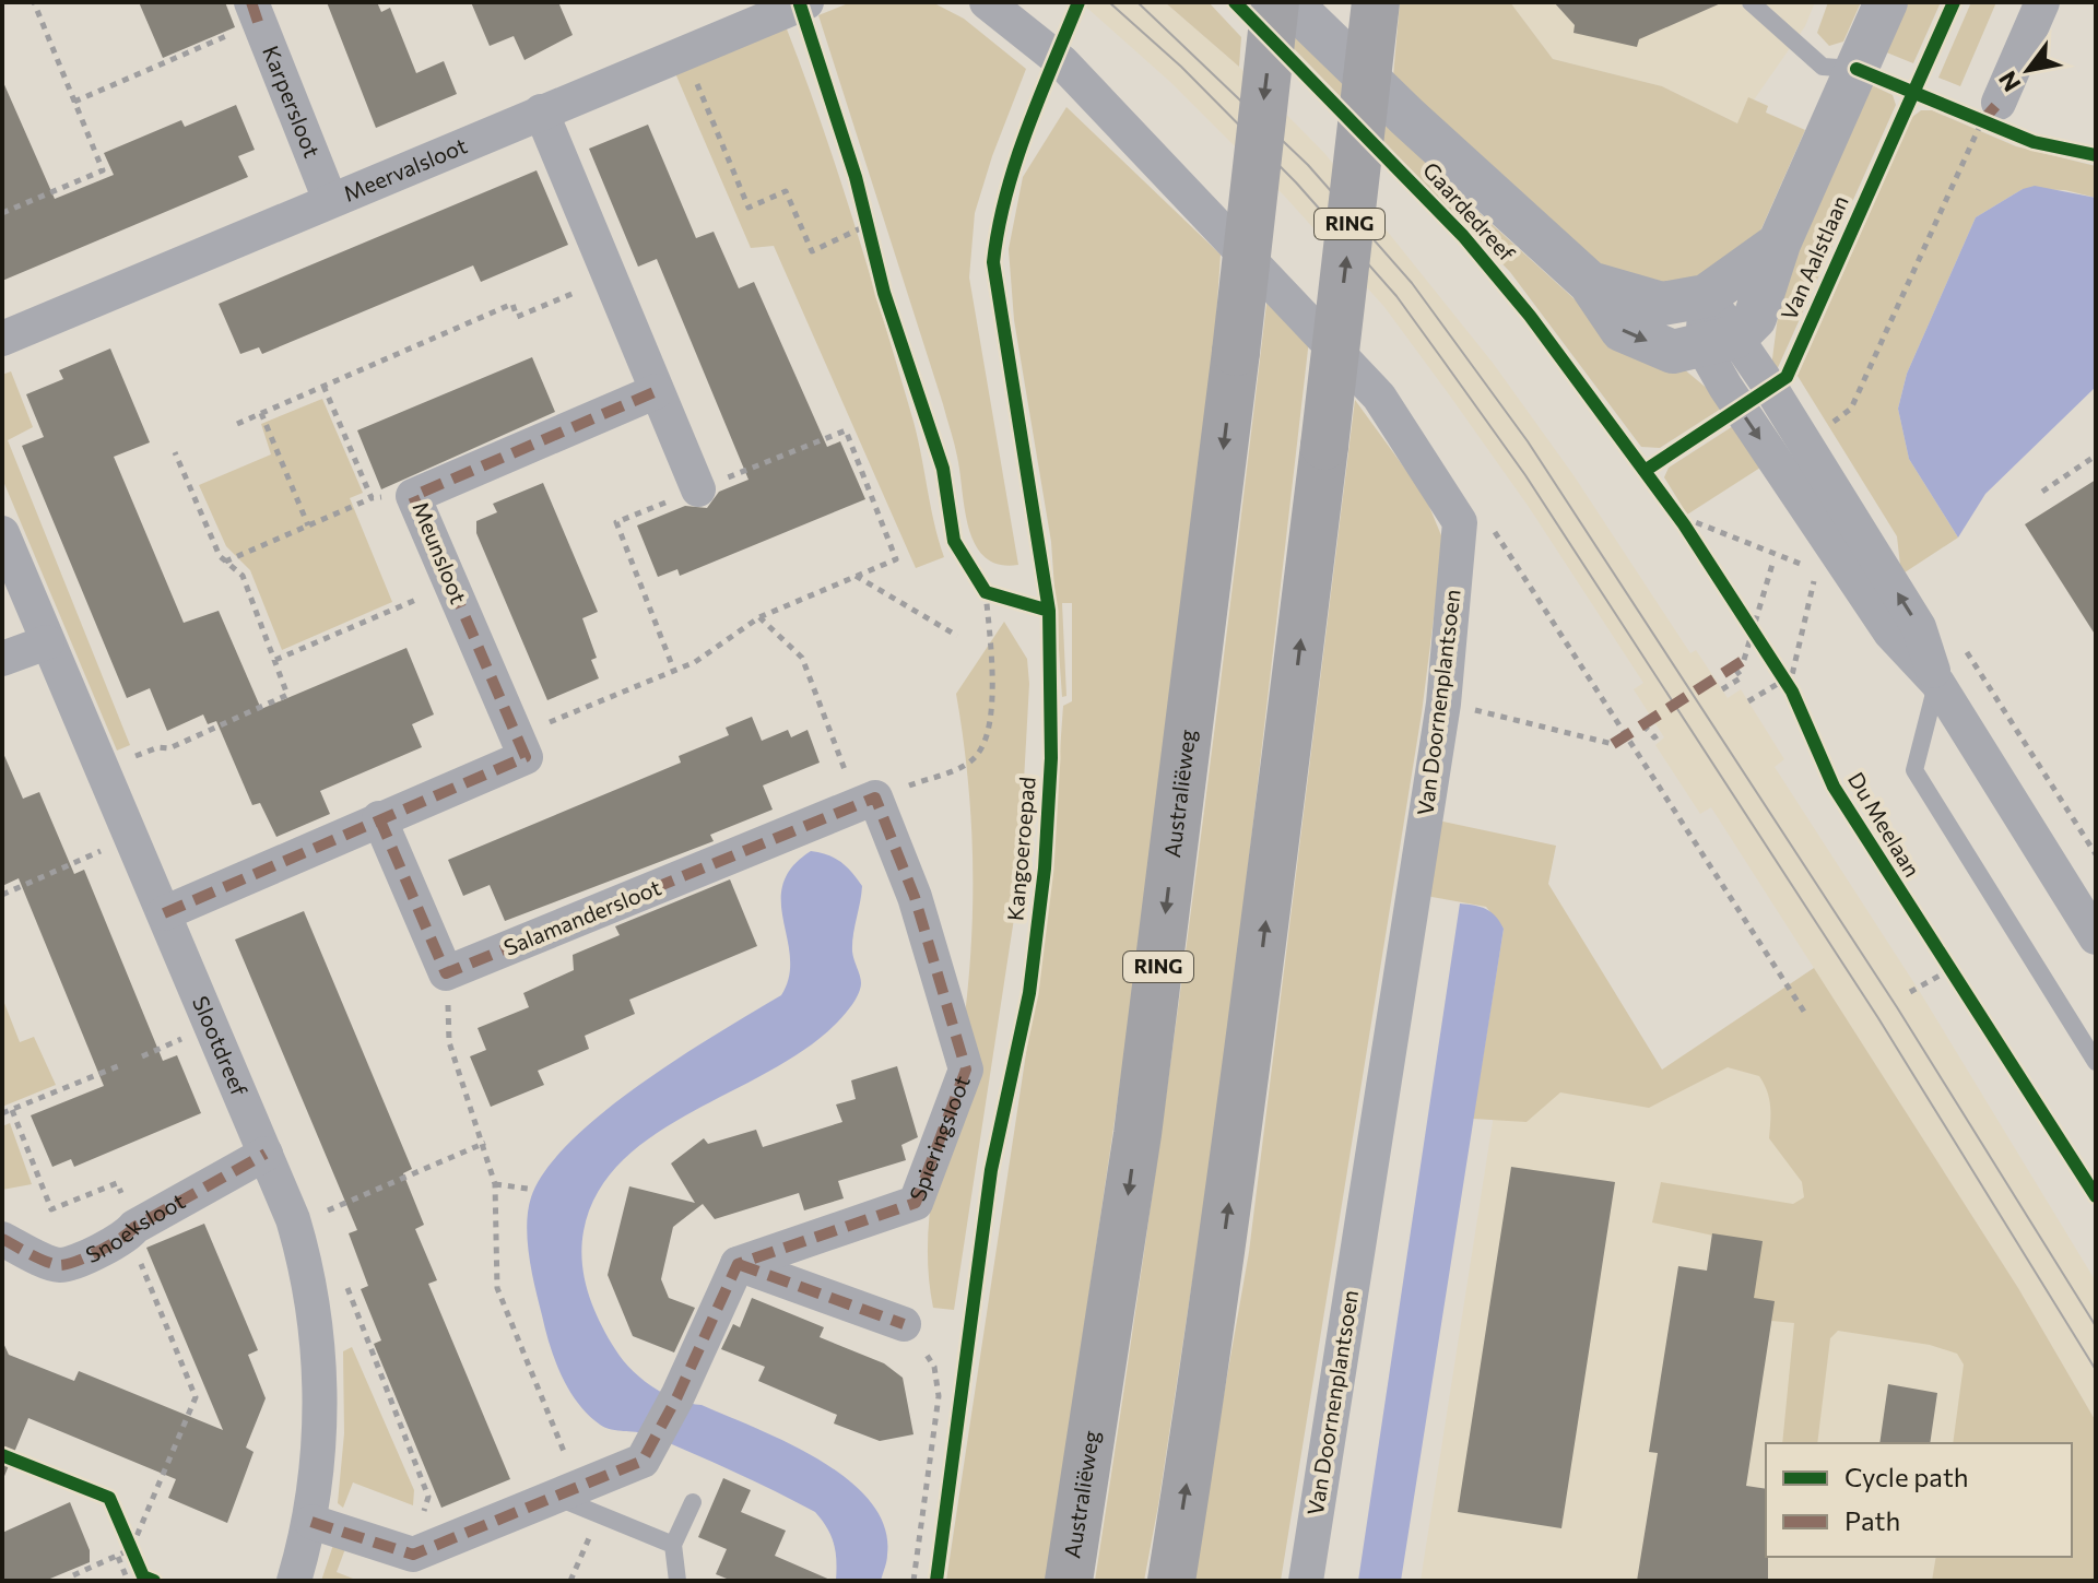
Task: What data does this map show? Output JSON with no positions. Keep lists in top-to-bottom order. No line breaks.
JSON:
{"streets":{"main road":["RING","Australiëweg"],"street":["Karpersloot","Meervalsloot","Gaardedreef","Van Aalstlaan","Meunsloot","Van Doornenplantsoen","Salamandersloot","Slootdreef","Spieringsloot","Snoeksloot"],"cycle path":["Du Meelaan","Kangoeroepad"]},"crossings":[["Karpersloot","Meervalsloot"],["Gaardedreef","Van Aalstlaan"],["Salamandersloot","Spieringsloot"],["Slootdreef","Snoeksloot"]],"legend":["Cycle path","Path"],"north":"bottom left"}
